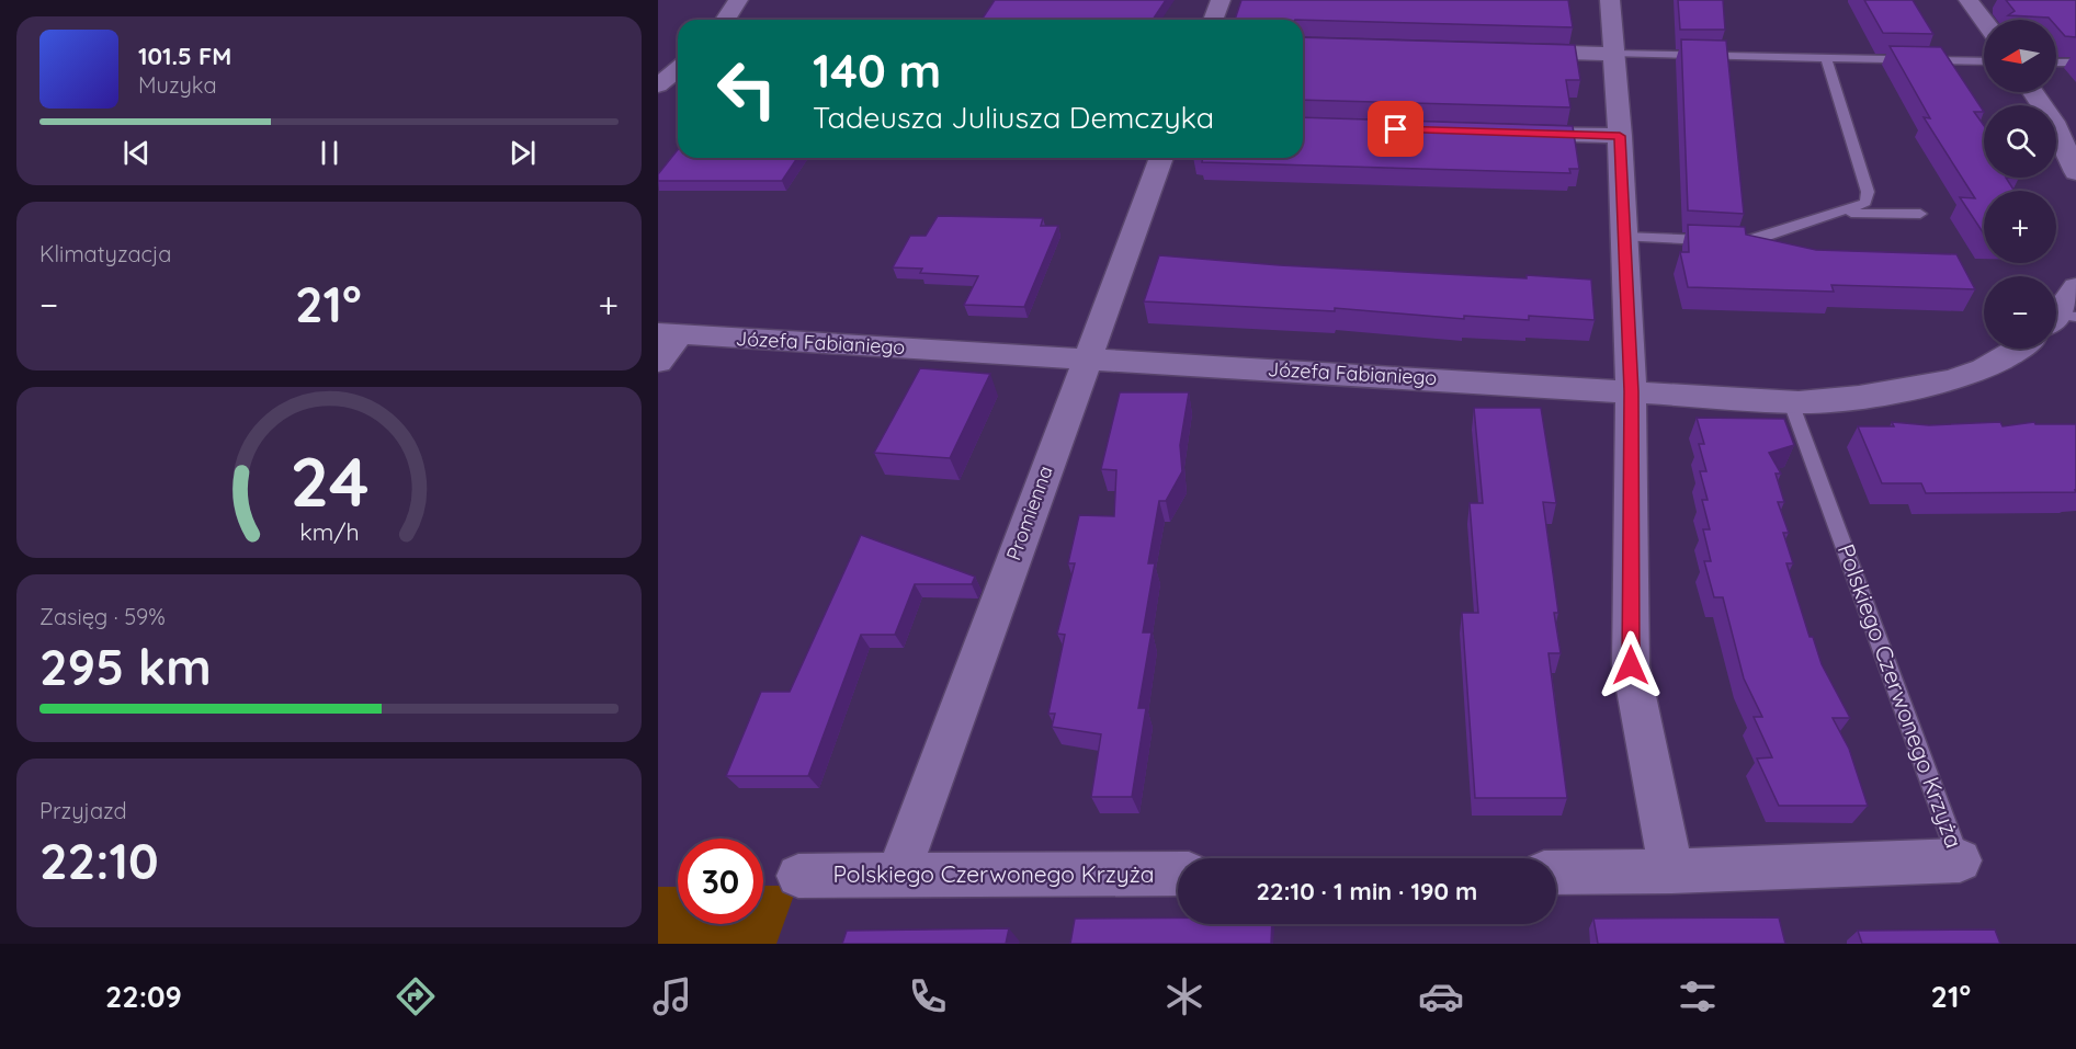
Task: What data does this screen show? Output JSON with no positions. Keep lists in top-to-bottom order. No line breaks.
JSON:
{"streets":{"street":["Józefa Fabianiego","Promienna","Polskiego Czerwonego Krzyża"]},"crossings":[["Józefa Fabianiego","Promienna"],["Józefa Fabianiego","Polskiego Czerwonego Krzyża"],["Promienna","Polskiego Czerwonego Krzyża"]],"north":"left","page":{"map_buttons":["+","−"],"turn":["140 m","Tadeusza Juliusza Demczyka"],"song":["101.5 FM","Muzyka"],"tile":["Klimatyzacja",["Zasięg · 59%","295 km"],["Przyjazd","22:10"]],"heat":["−","21°","+"],"limit":"30","trip":"22:10 · 1 min · 190 m","tabs":["22:09","21°"],"gauge":["24","km/h"]}}
